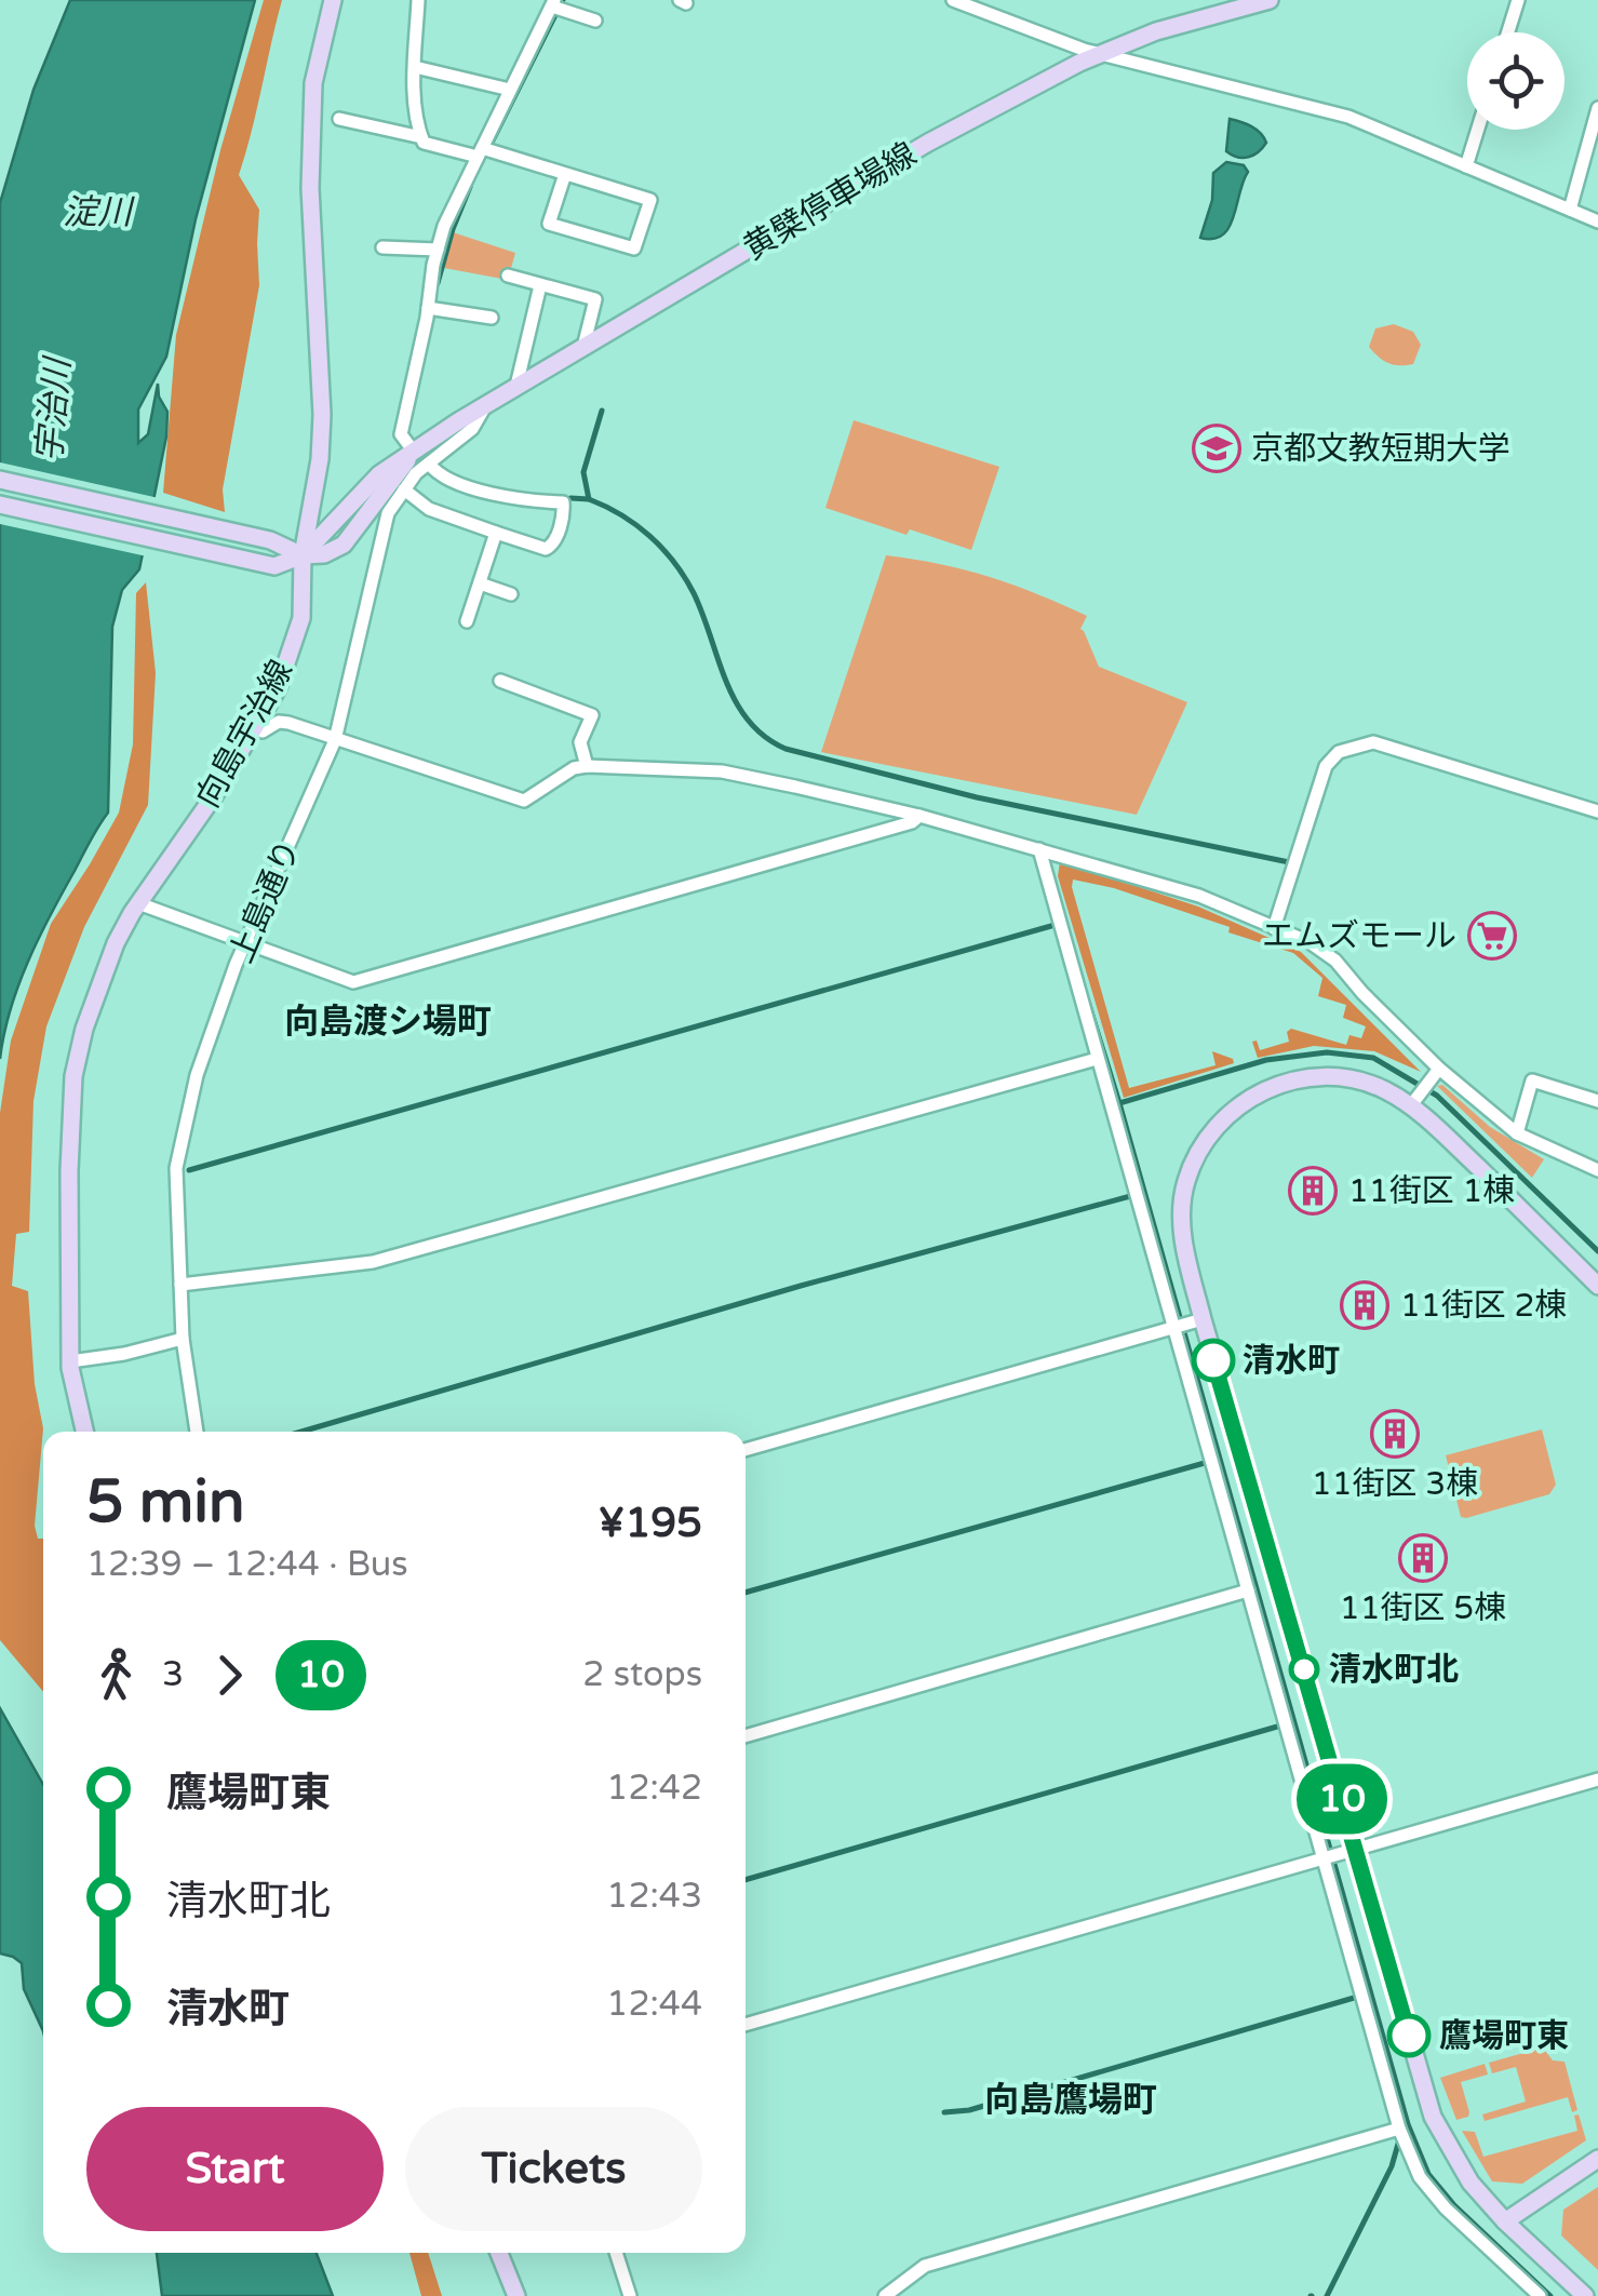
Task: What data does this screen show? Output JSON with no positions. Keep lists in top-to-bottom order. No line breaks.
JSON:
{"streets":{"main road":["黄檗停車場線","向島宇治線"],"street":["上島通り"]},"crossings":[["黄檗停車場線","向島宇治線"],["黄檗停車場線","上島通り"]],"districts":["向島渡シ場町","向島鷹場町"],"water":["淀川","宇治川"],"places":{"school or university":["京都文教短期大学"],"supermarket":["エムズモール"],"building":["11街区 1棟","11街区 2棟","11街区 3棟","11街区 5棟"],"other":["清水町","清水町北","鷹場町東"]},"lines":["bus line 10"],"page":{"on_map":"10","heading":["5 min","12:39 – 12:44 · Bus","¥195"],"legs":["3","10","2 stops"],"list":[{"name":"鷹場町東","value":"12:42"},{"name":"清水町北","value":"12:43"},{"name":"清水町","value":"12:44"}],"buttons":["Start","Tickets"]}}
